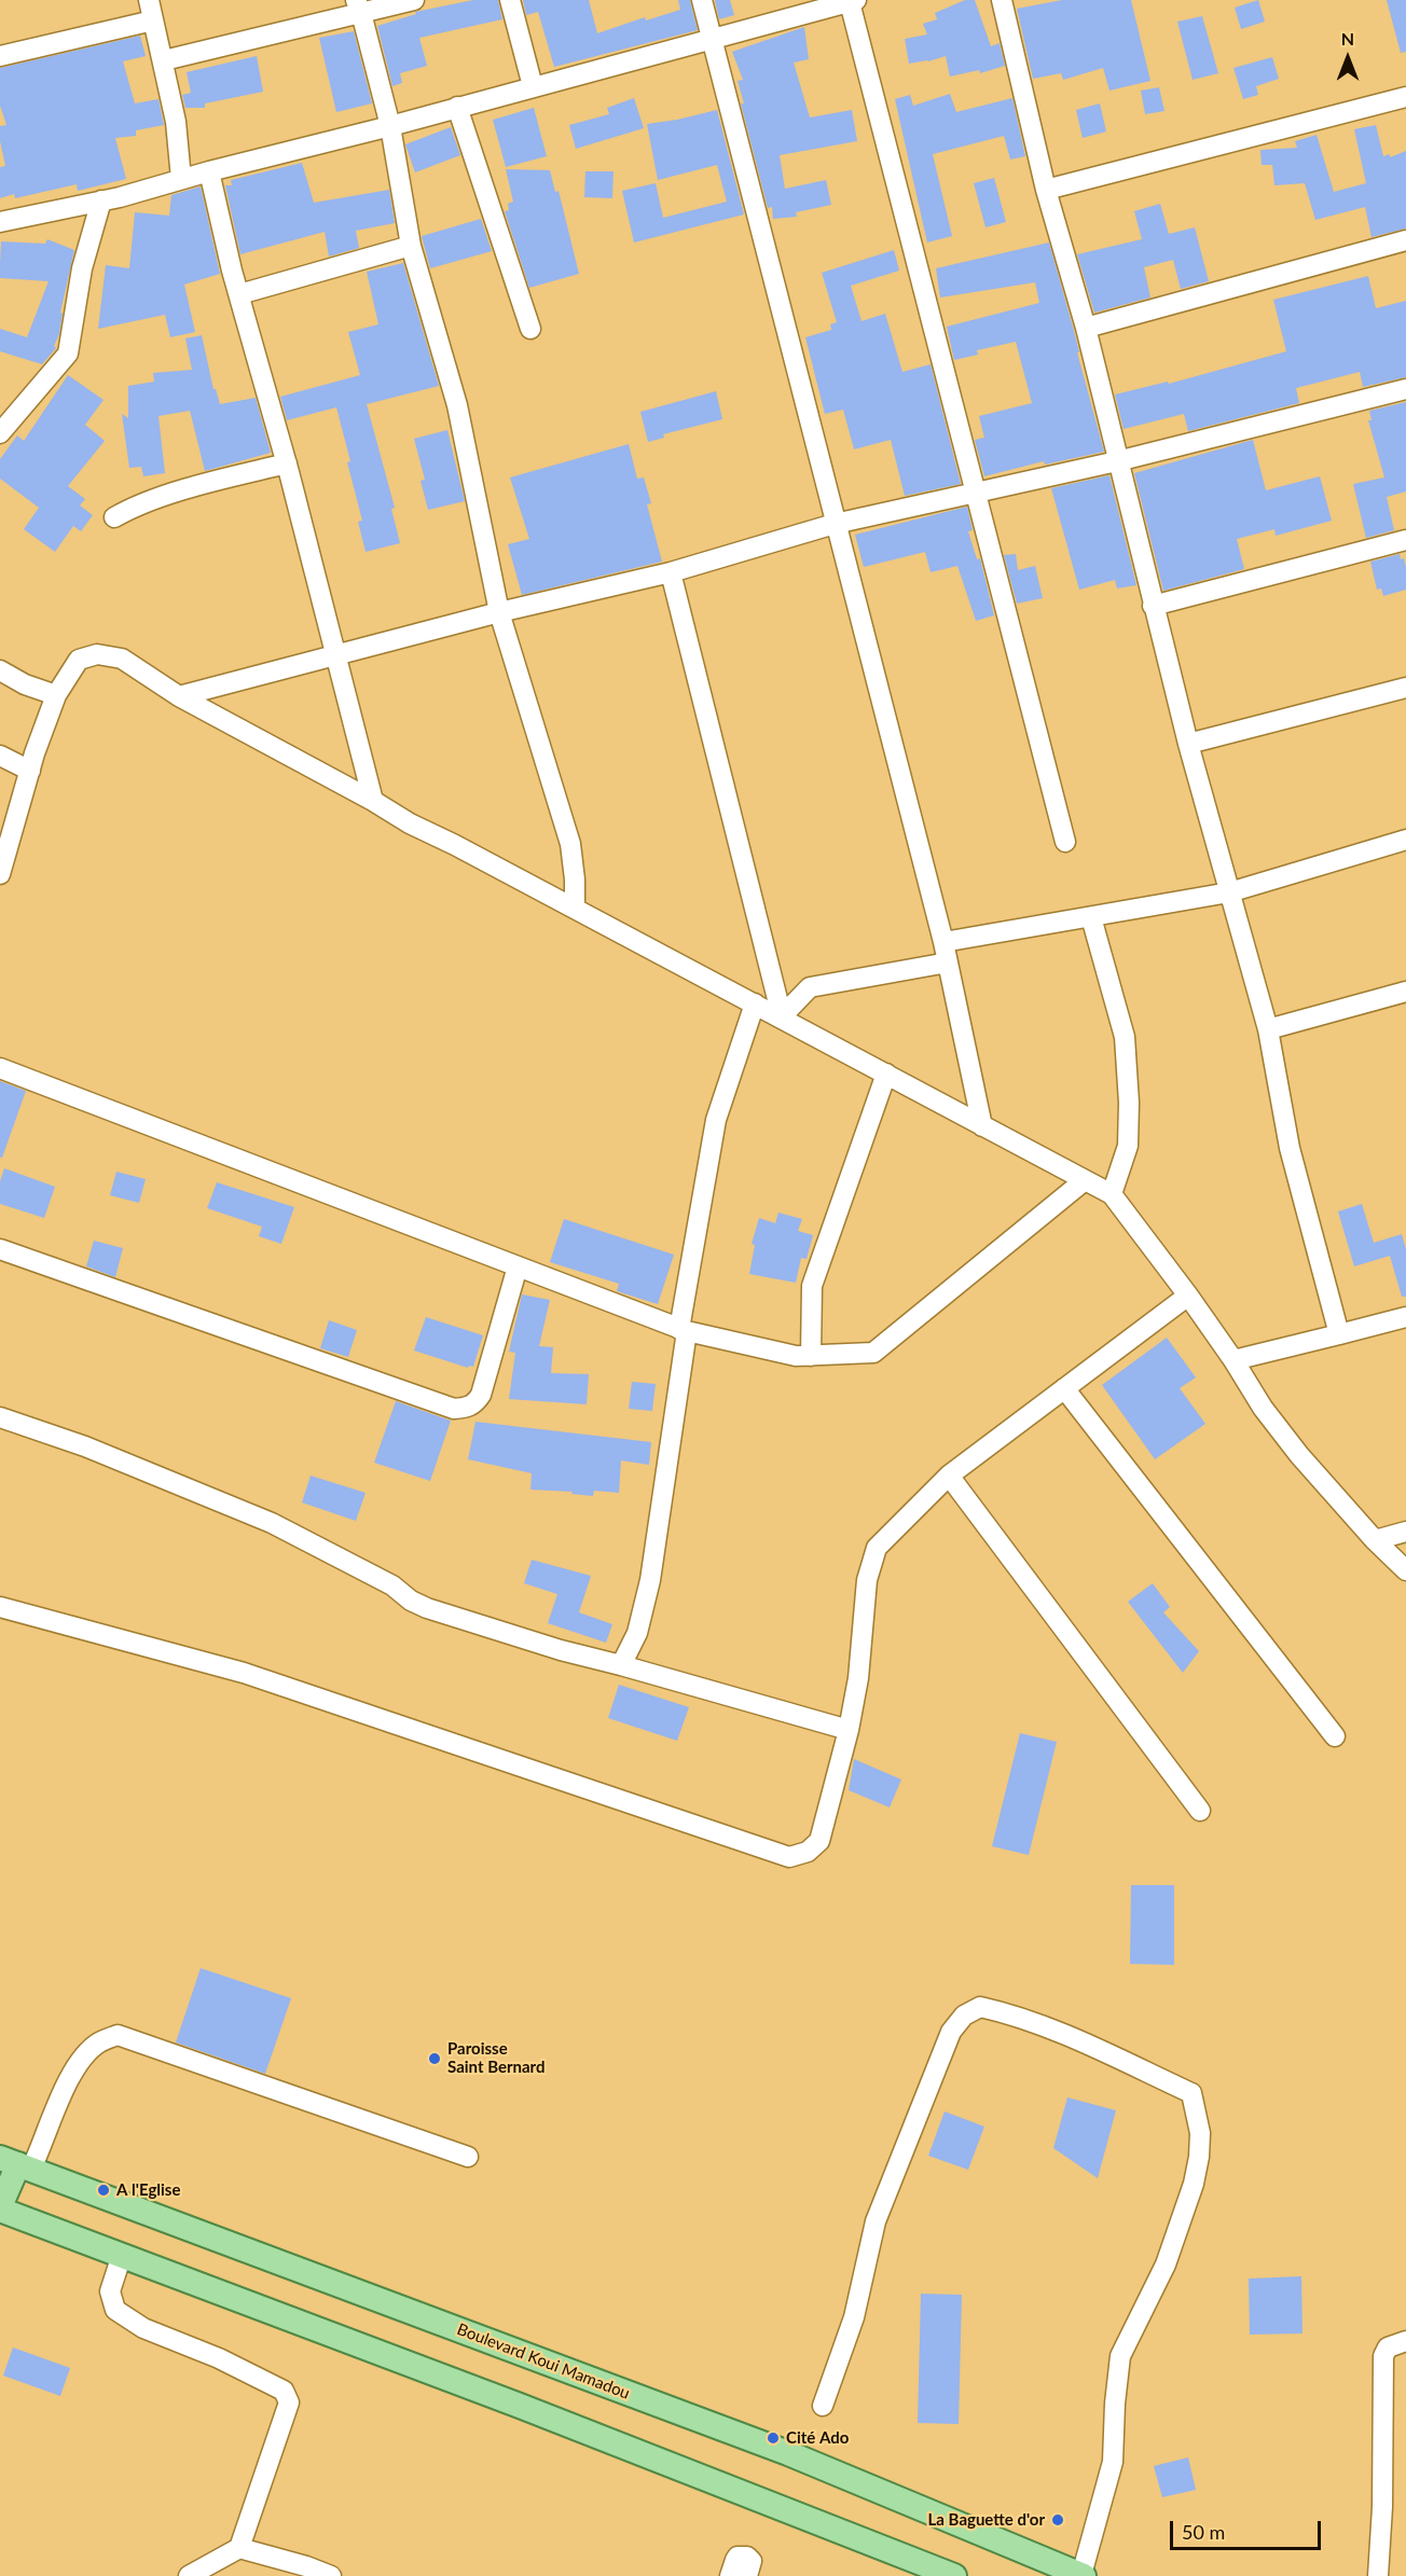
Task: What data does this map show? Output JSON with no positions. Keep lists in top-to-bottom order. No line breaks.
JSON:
{"streets":{"main road":["Boulevard Koui Mamadou"]},"places":["Paroisse Saint Bernard","A l'Eglise","Cité Ado","La Baguette d'or"],"scale_bar":"50 m","north":"top"}
